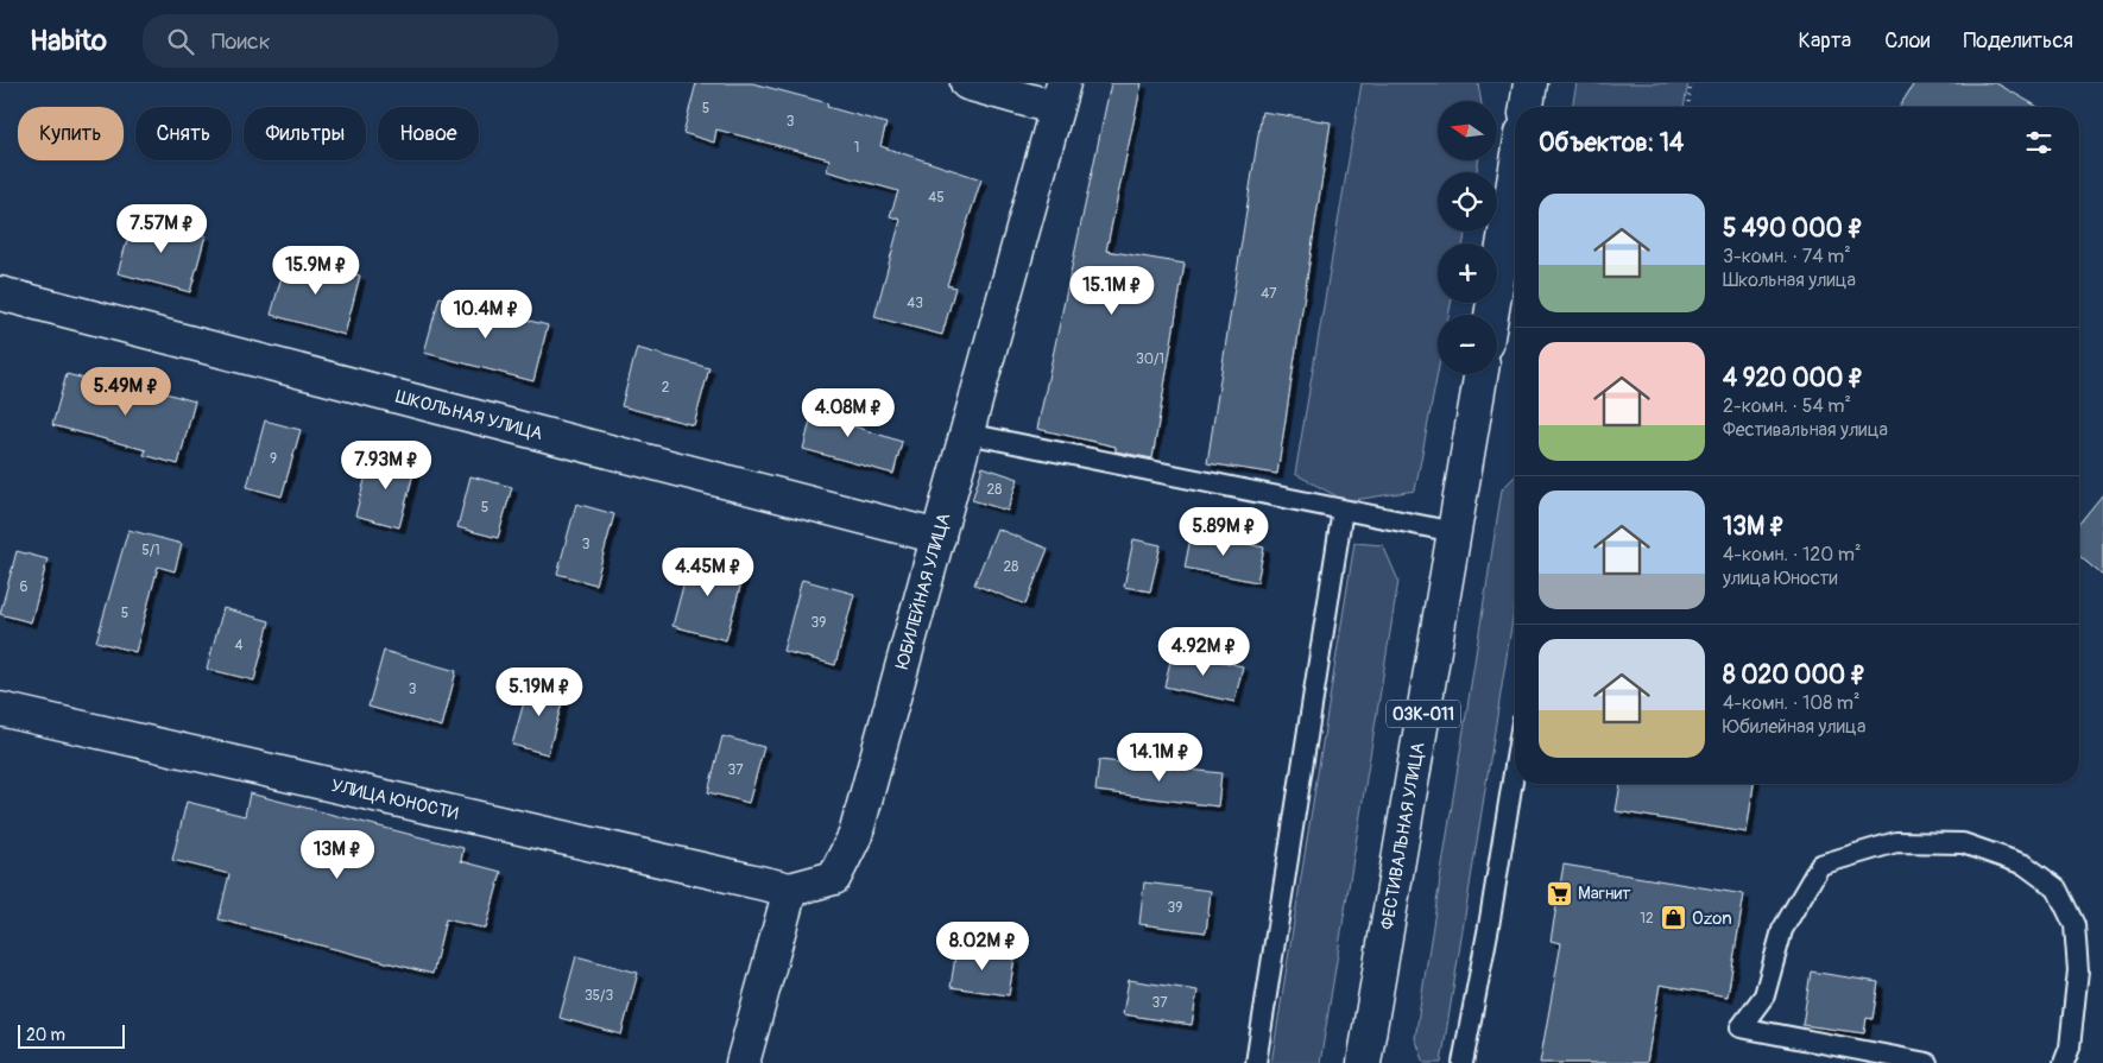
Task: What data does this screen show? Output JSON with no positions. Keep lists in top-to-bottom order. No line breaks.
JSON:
{"streets":{"street":["ШКОЛЬНАЯ УЛИЦА","ЮБИЛЕЙНАЯ УЛИЦА","03К-011","УЛИЦА ЮНОСТИ","ФЕСТИВАЛЬНАЯ УЛИЦА"]},"crossings":[["ШКОЛЬНАЯ УЛИЦА","ЮБИЛЕЙНАЯ УЛИЦА"],["ЮБИЛЕЙНАЯ УЛИЦА","УЛИЦА ЮНОСТИ"]],"places":{"supermarket":["Магнит"],"shop":["Ozon"]},"house_numbers":["5","3","1","45","47","43","30/1","2","9","28","5","3","5/1","28","6","5","39","4","3","37","39","12","35/3","37"],"scale_bar":"20 m","north":"left","page":{"header":"Habito","search":"Поиск","nav":["Карта","Слои","Поделиться"],"map_buttons":["+","−"],"chip":["Купить","Снять","Фильтры","Новое"],"heading":"Объектов: 14","list":[{"name":"5 490 000 ₽","note":"3-комн. · 74 m² · Школьная улица"},{"name":"4 920 000 ₽","note":"2-комн. · 54 m² · Фестивальная улица"},{"name":"13M ₽","note":"4-комн. · 120 m² · улица Юности"},{"name":"8 020 000 ₽","note":"4-комн. · 108 m² · Юбилейная улица"}],"price":["7.57M ₽","15.9M ₽","15.1M ₽","10.4M ₽","5.49M ₽","4.08M ₽","7.93M ₽","5.89M ₽","4.45M ₽","4.92M ₽","5.19M ₽","14.1M ₽","13M ₽","8.02M ₽"],"scale":"20 m"}}
